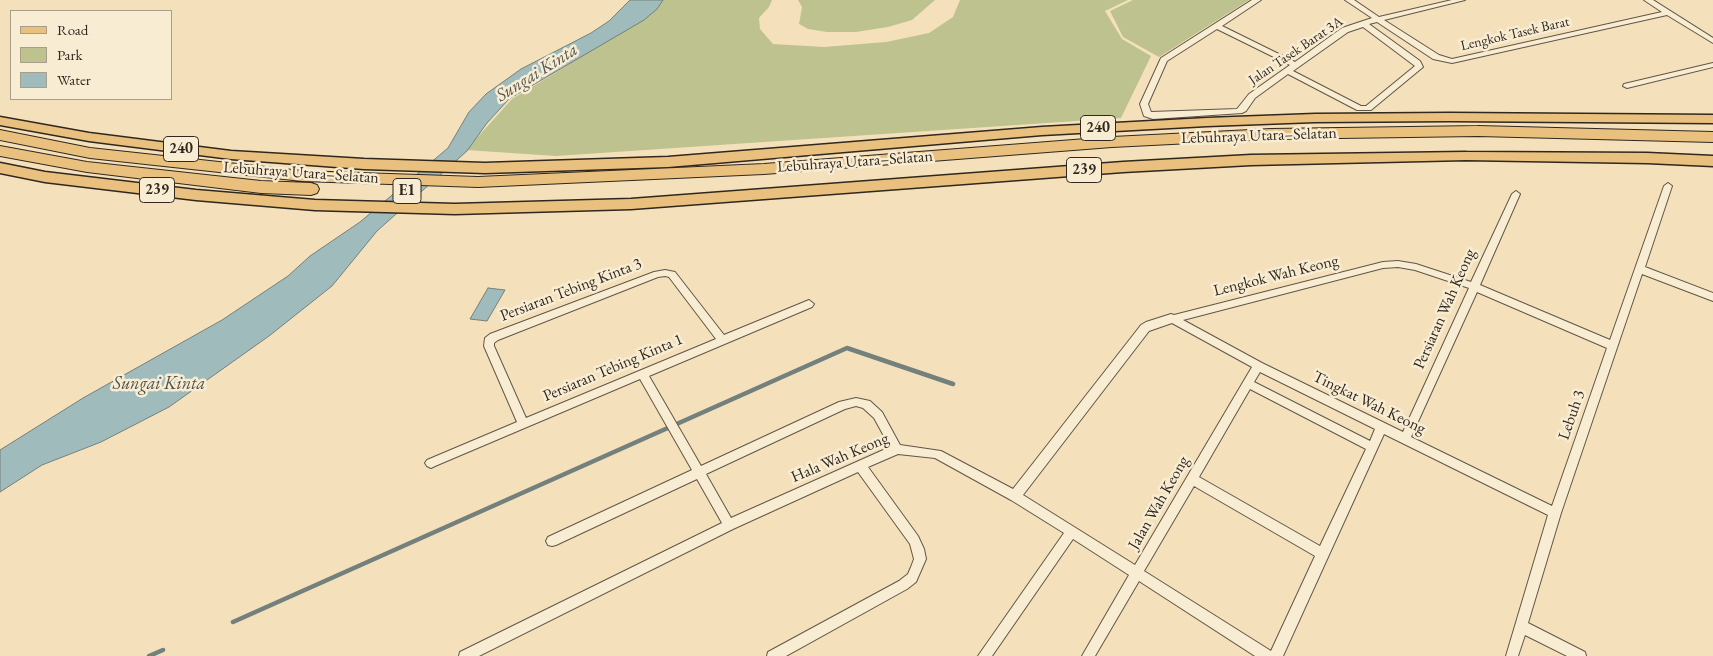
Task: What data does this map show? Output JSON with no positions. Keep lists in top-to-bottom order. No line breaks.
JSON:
{"streets":{"highway":["Lebuhraya Utara–Selatan","E1"],"main road":["240","239"],"street":["Lengkok Tasek Barat","Jalan Tasek Barat 3A","Lengkok Wah Keong","Persiaran Tebing Kinta 3","Persiaran Wah Keong","Persiaran Tebing Kinta 1","Tingkat Wah Keong","Lebuh 3","Hala Wah Keong","Jalan Wah Keong"]},"crossings":[["Lengkok Tasek Barat","Jalan Tasek Barat 3A"],["240","Lebuhraya Utara–Selatan"],["Lengkok Wah Keong","Persiaran Wah Keong"],["Lengkok Wah Keong","Tingkat Wah Keong"],["Lengkok Wah Keong","Lebuh 3"],["Lengkok Wah Keong","Hala Wah Keong"],["Persiaran Tebing Kinta 3","Persiaran Tebing Kinta 1"],["Persiaran Wah Keong","Tingkat Wah Keong"],["Tingkat Wah Keong","Lebuh 3"],["Tingkat Wah Keong","Jalan Wah Keong"],["Hala Wah Keong","Jalan Wah Keong"]],"water":["Sungai Kinta"],"legend":["Road","Park","Water"]}
